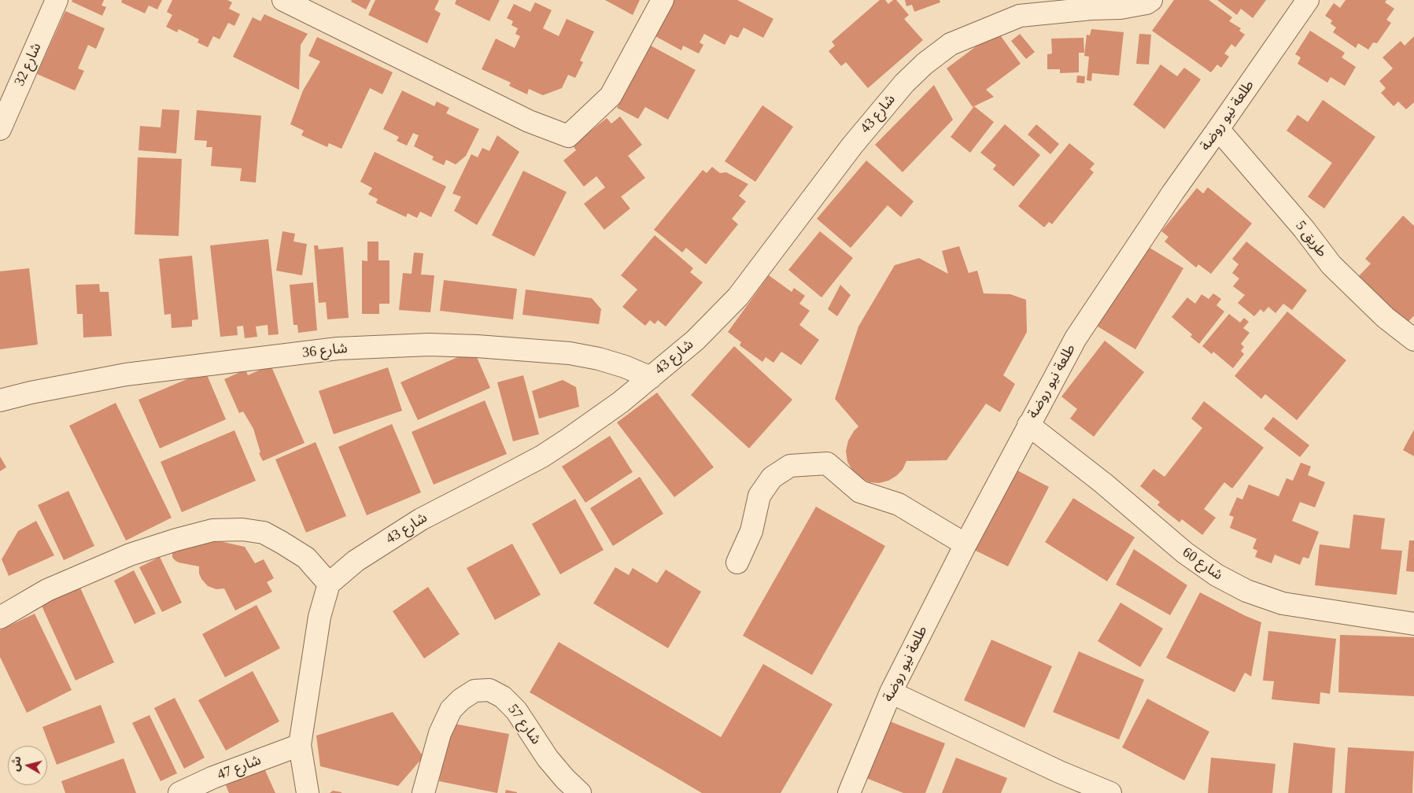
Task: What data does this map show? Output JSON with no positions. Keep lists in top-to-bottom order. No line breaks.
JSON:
{"streets":{"street":["شارع 32","شارع 43","طلعة نيو روضة","طريق 5","شارع 36","شارع 60","شارع 57","شارع 47"]},"crossings":[["شارع 43","شارع 36"],["طلعة نيو روضة","طريق 5"],["طلعة نيو روضة","شارع 60"]],"north":"left"}
